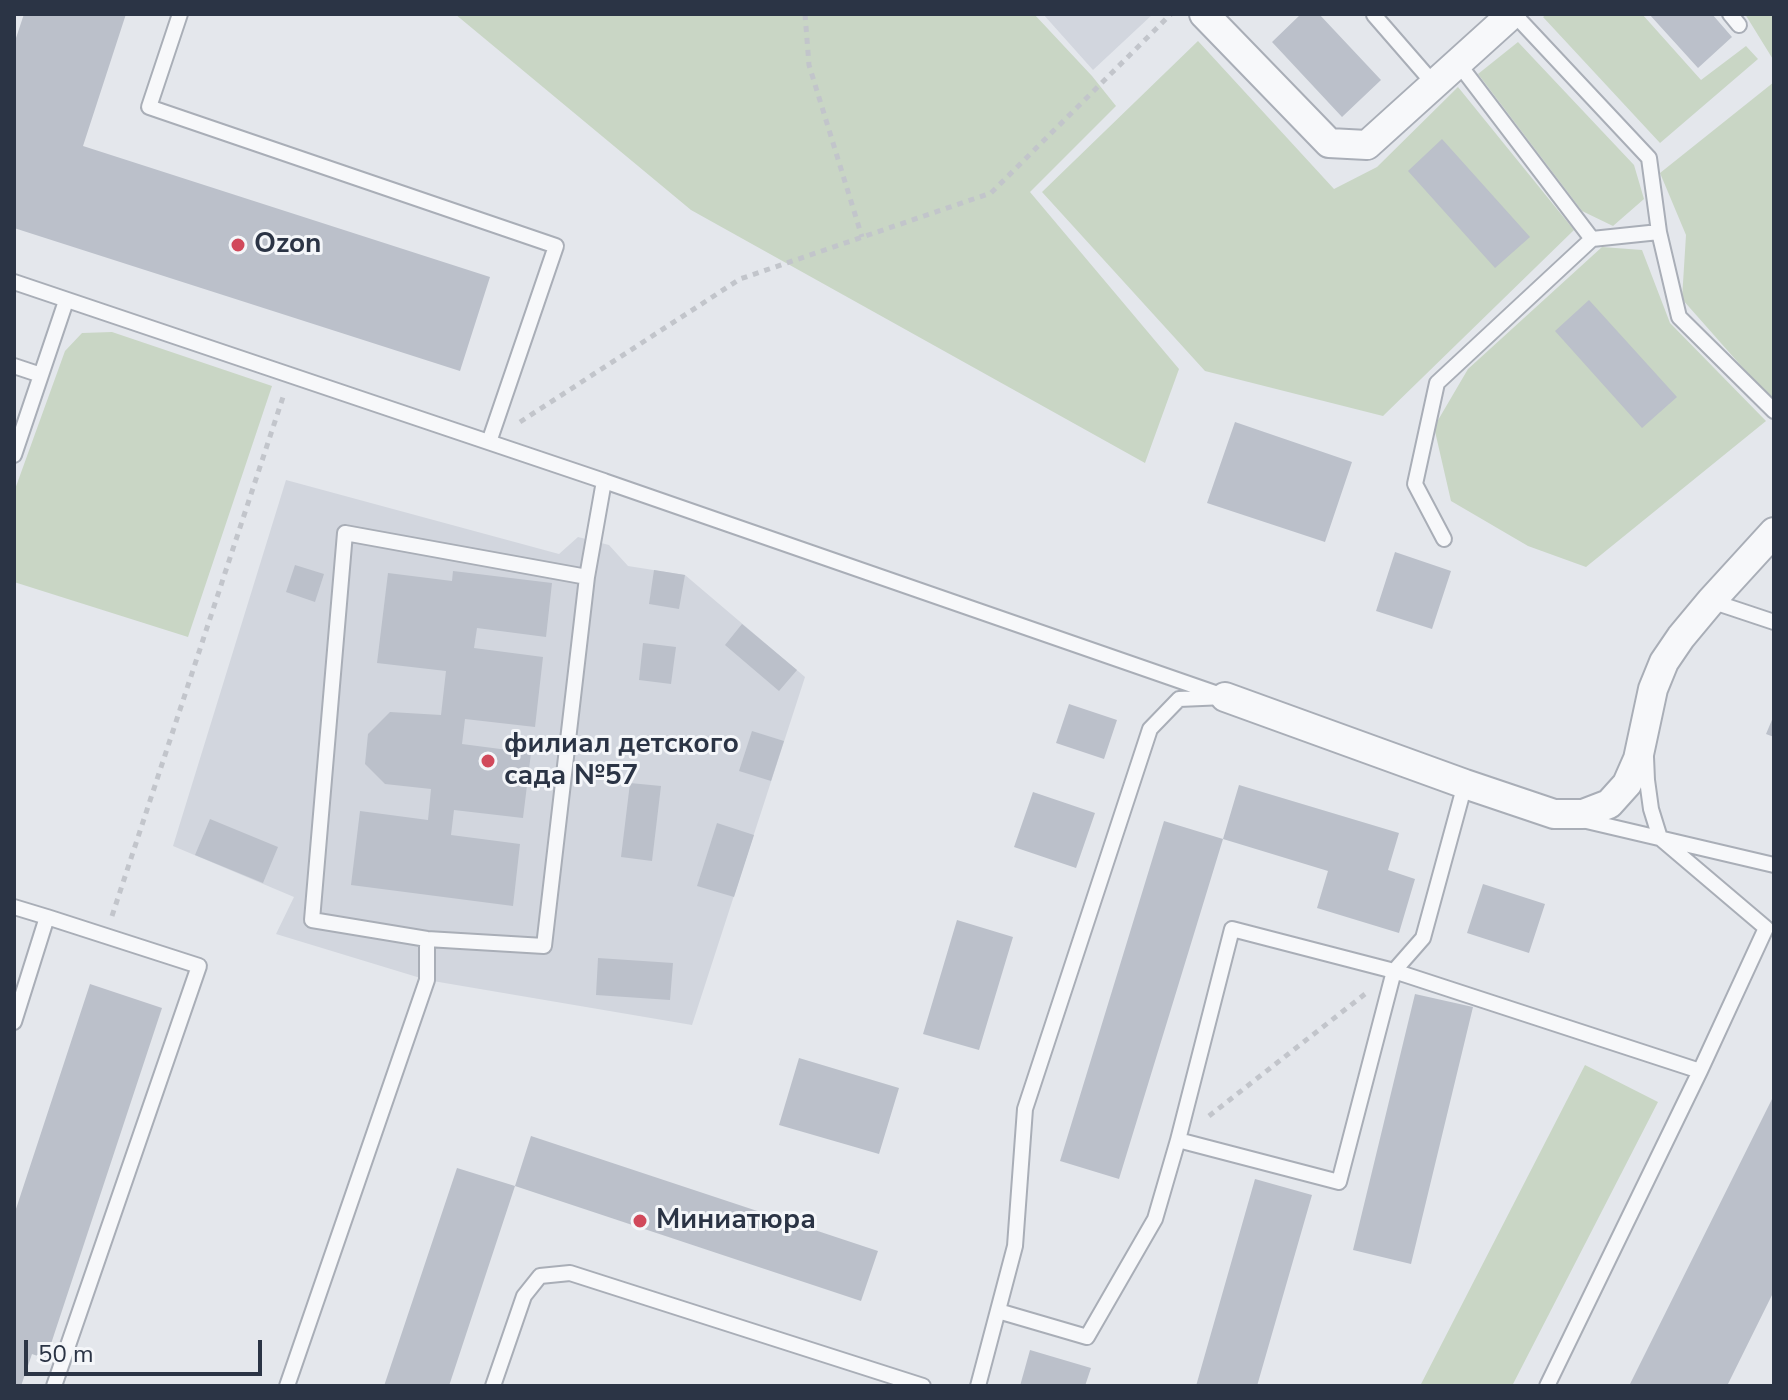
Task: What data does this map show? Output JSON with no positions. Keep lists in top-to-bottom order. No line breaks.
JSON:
{"places":["Ozon","филиал детского сада №57","Миниатюра"],"scale_bar":"50 m"}
